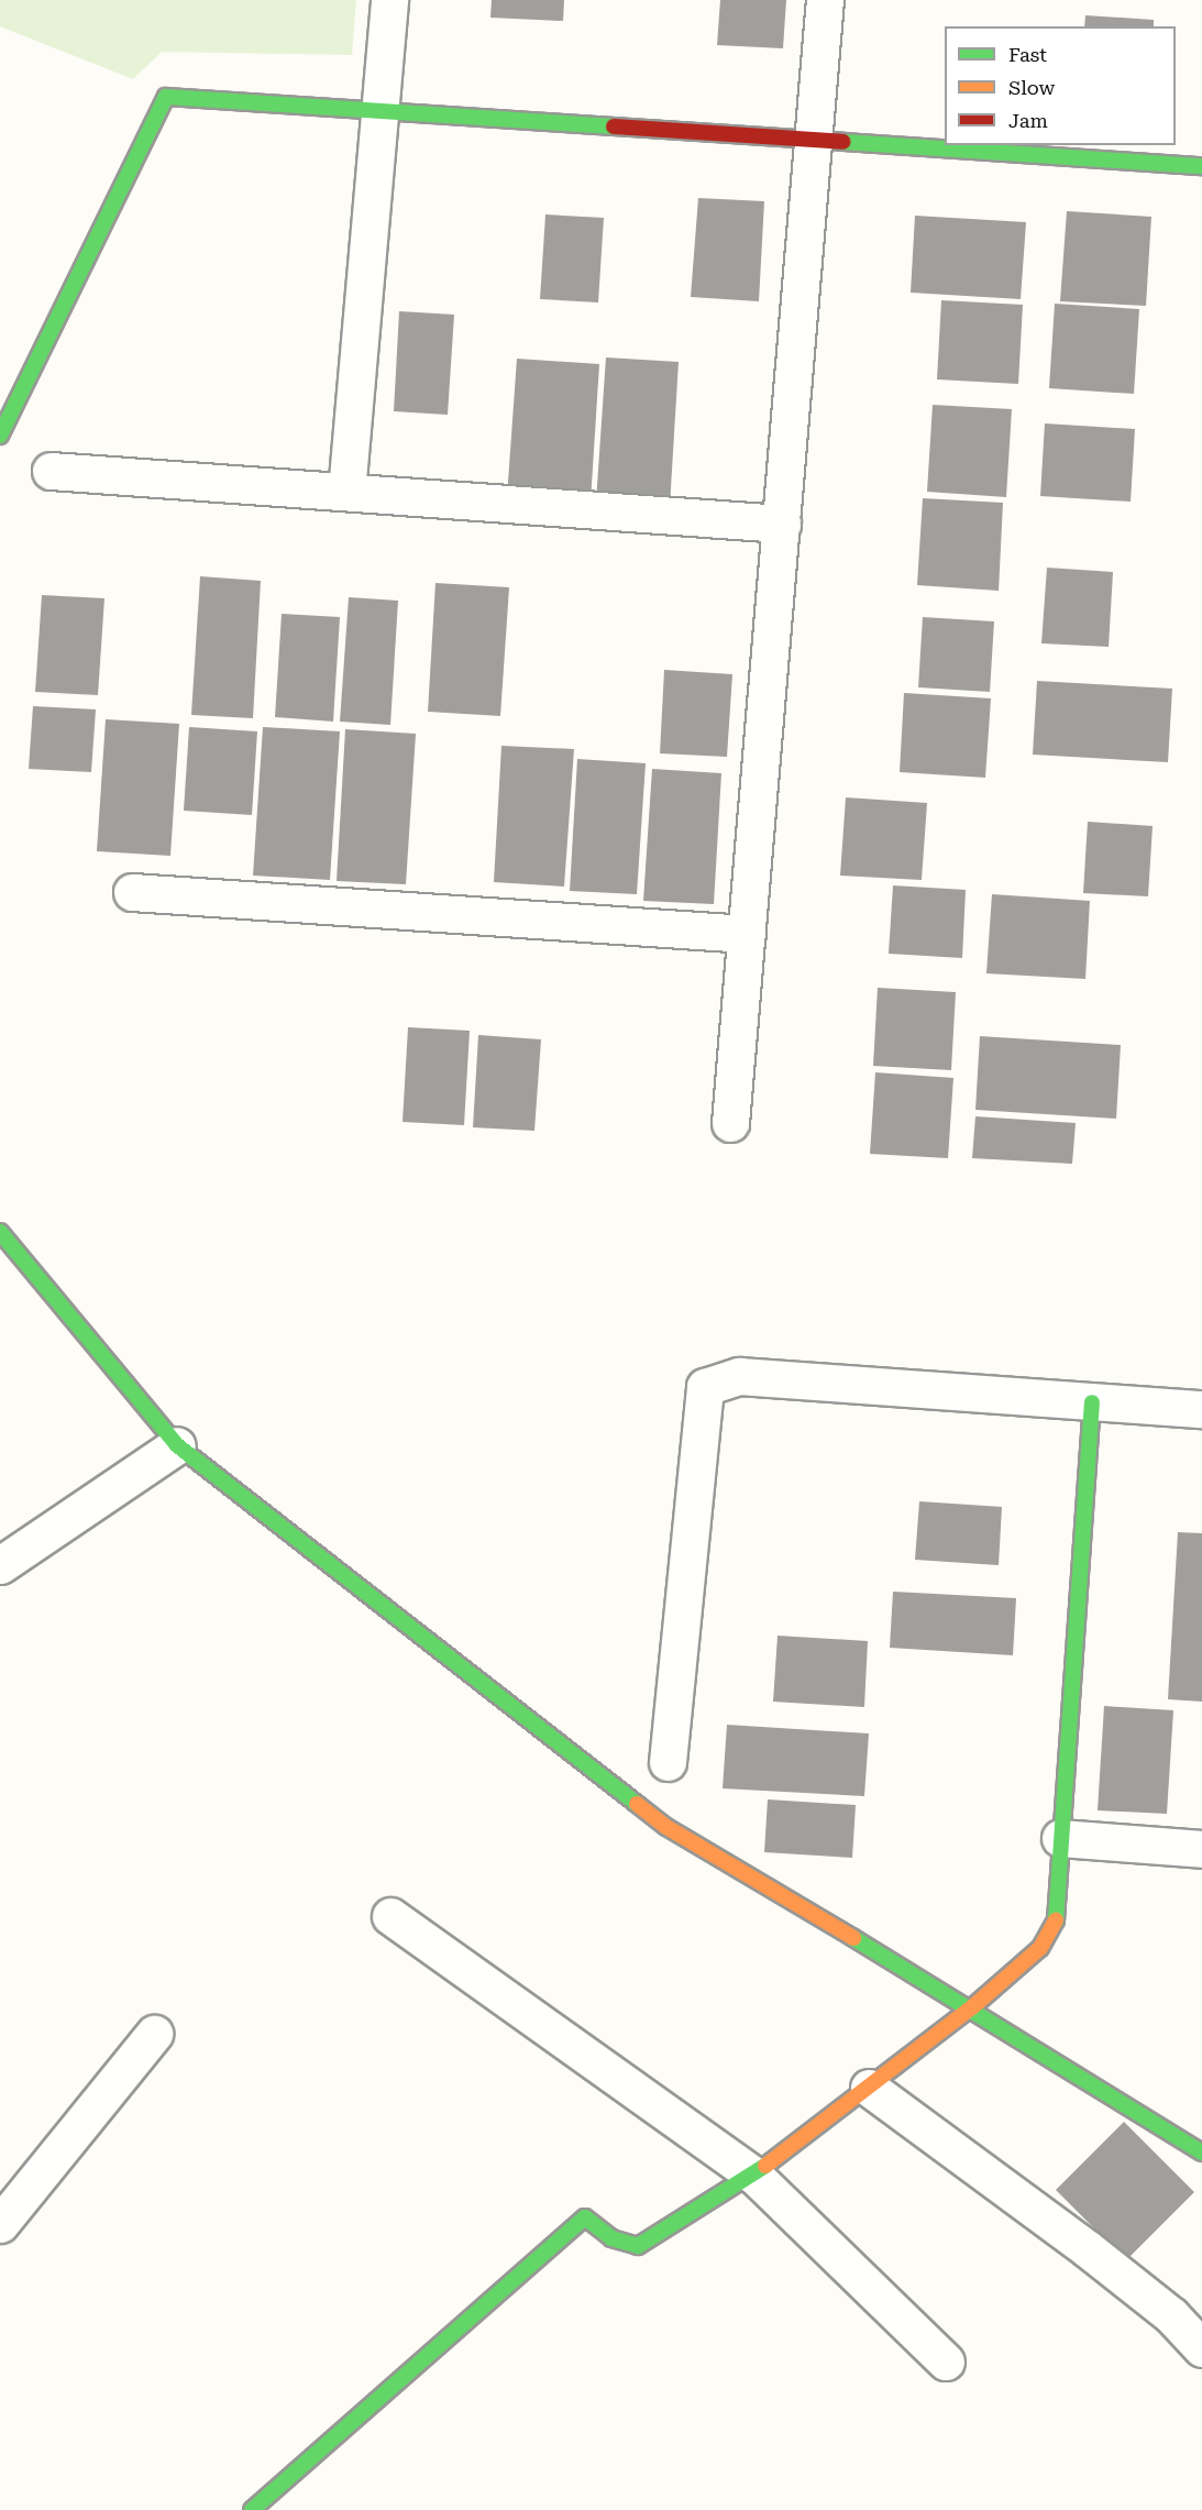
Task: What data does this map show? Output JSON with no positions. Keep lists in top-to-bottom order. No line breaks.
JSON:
{"legend":["Fast","Slow","Jam"]}
